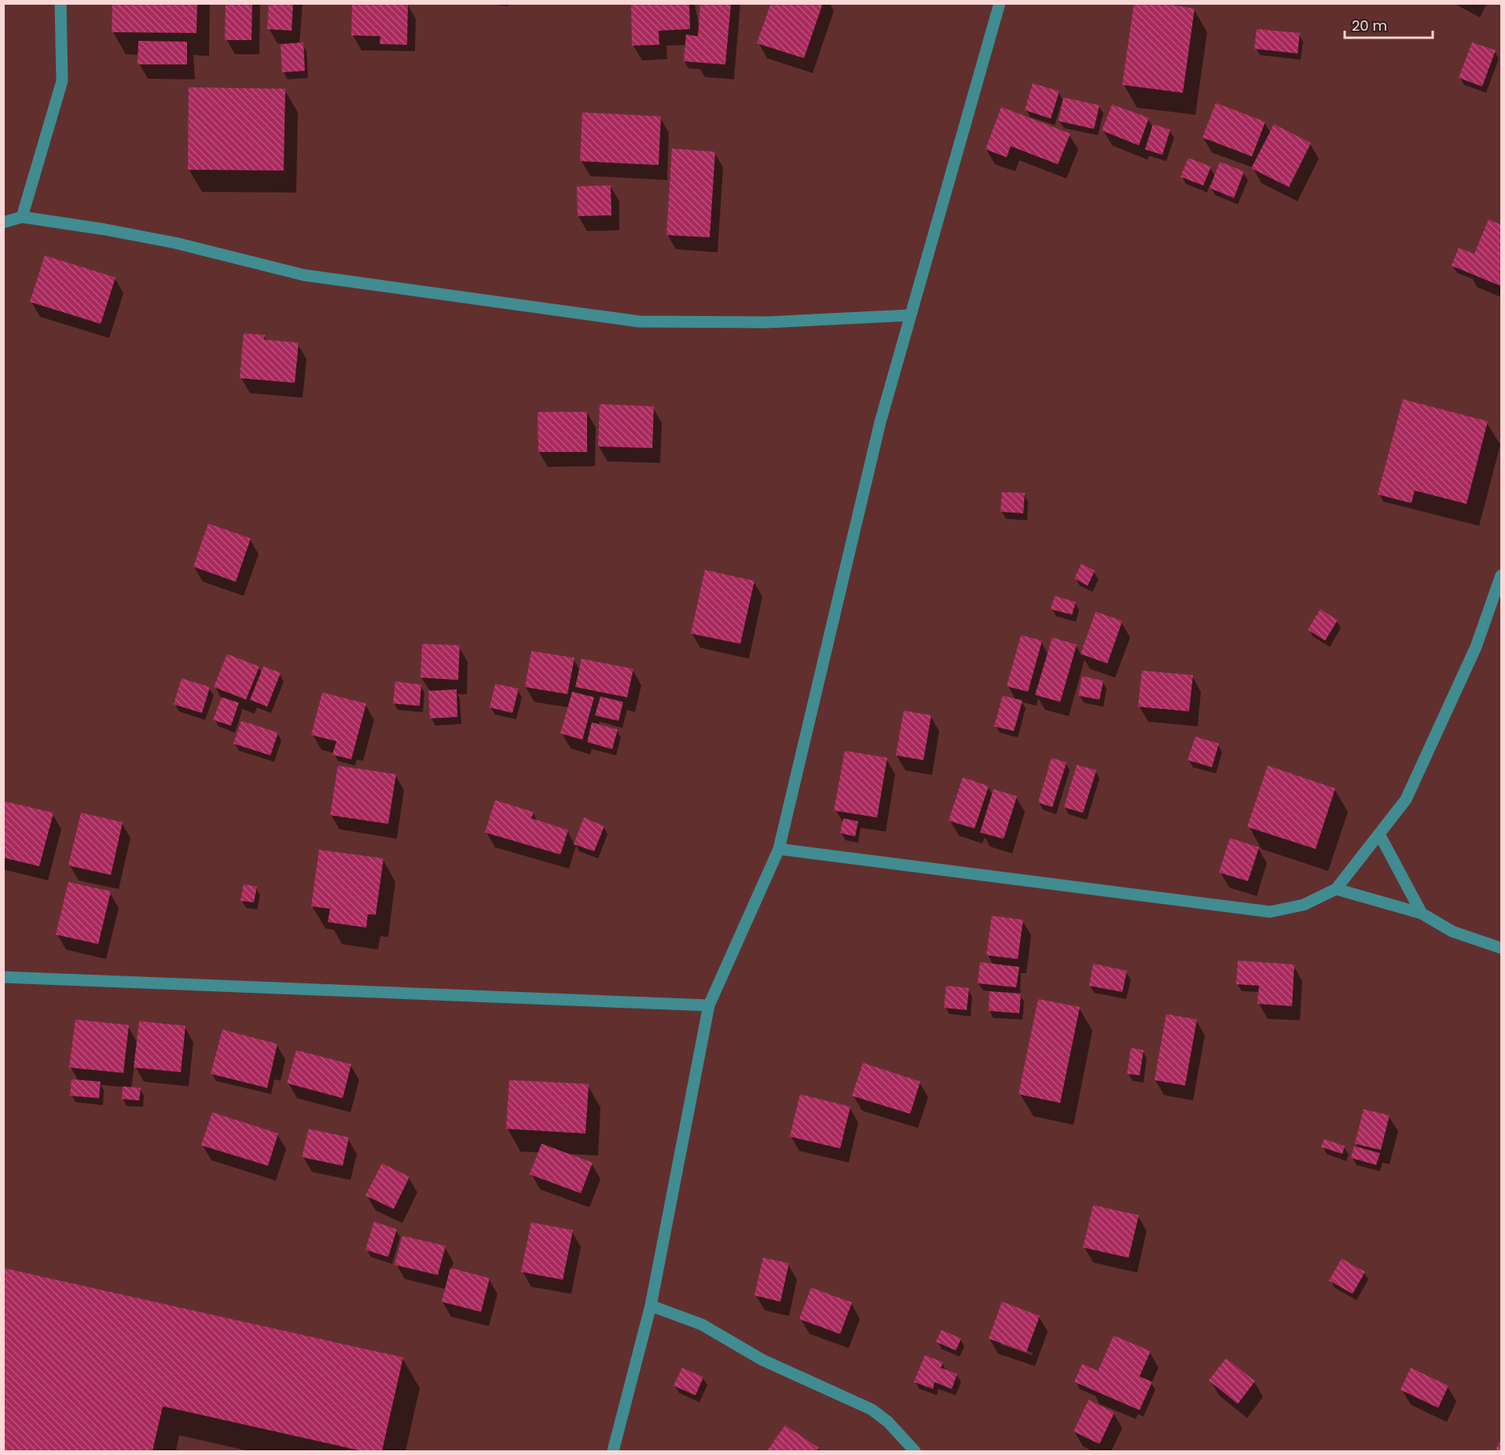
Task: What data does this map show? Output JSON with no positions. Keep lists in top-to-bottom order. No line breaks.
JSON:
{"scale_bar":"20 m"}
